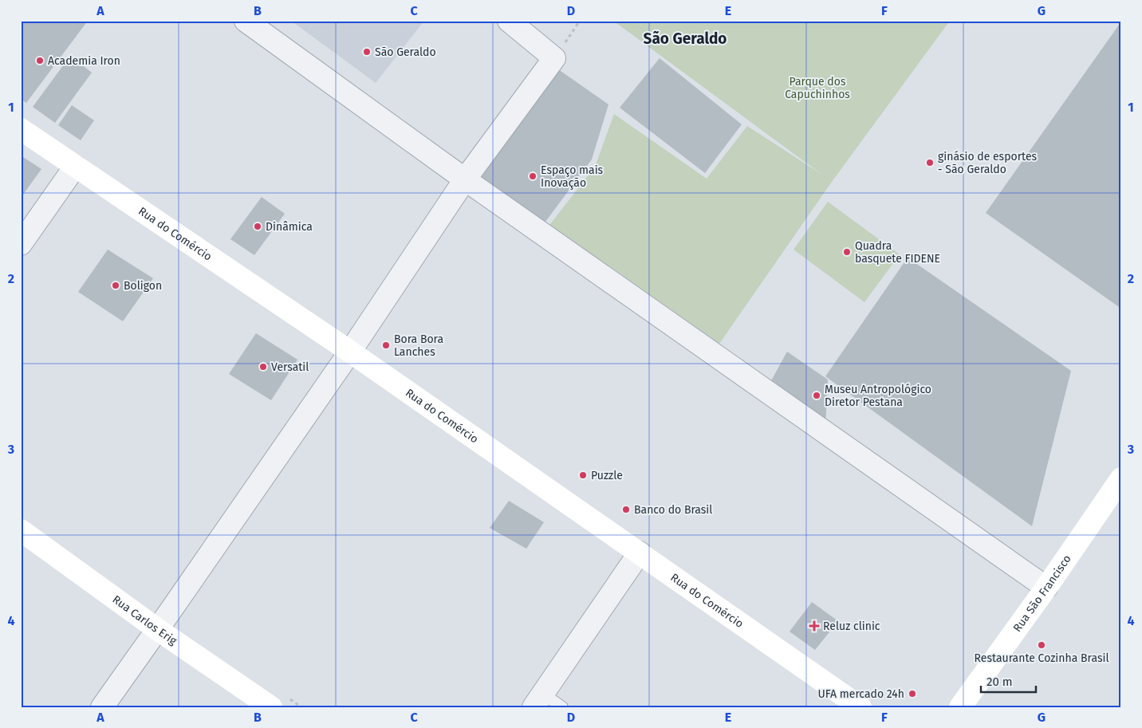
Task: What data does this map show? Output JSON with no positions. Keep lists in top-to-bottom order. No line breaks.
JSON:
{"streets":{"main road":["Rua do Comércio","Rua São Francisco","Rua Carlos Erig"]},"districts":["São Geraldo"],"parks":["Parque dos Capuchinhos"],"places":{"other":["São Geraldo","Academia Iron","ginásio de esportes - São Geraldo","Espaço mais Inovação","Dinâmica","Quadra basquete FIDENE","Boligon","Bora Bora Lanches","Versatil","Museu Antropológico Diretor Pestana","Puzzle","Banco do Brasil","Restaurante Cozinha Brasil","UFA mercado 24h"],"health":["Reluz clinic"]},"scale_bar":"20 m","grid":{"columns":["A","B","C","D","E","F","G"],"rows":["1","2","3","4"]}}
